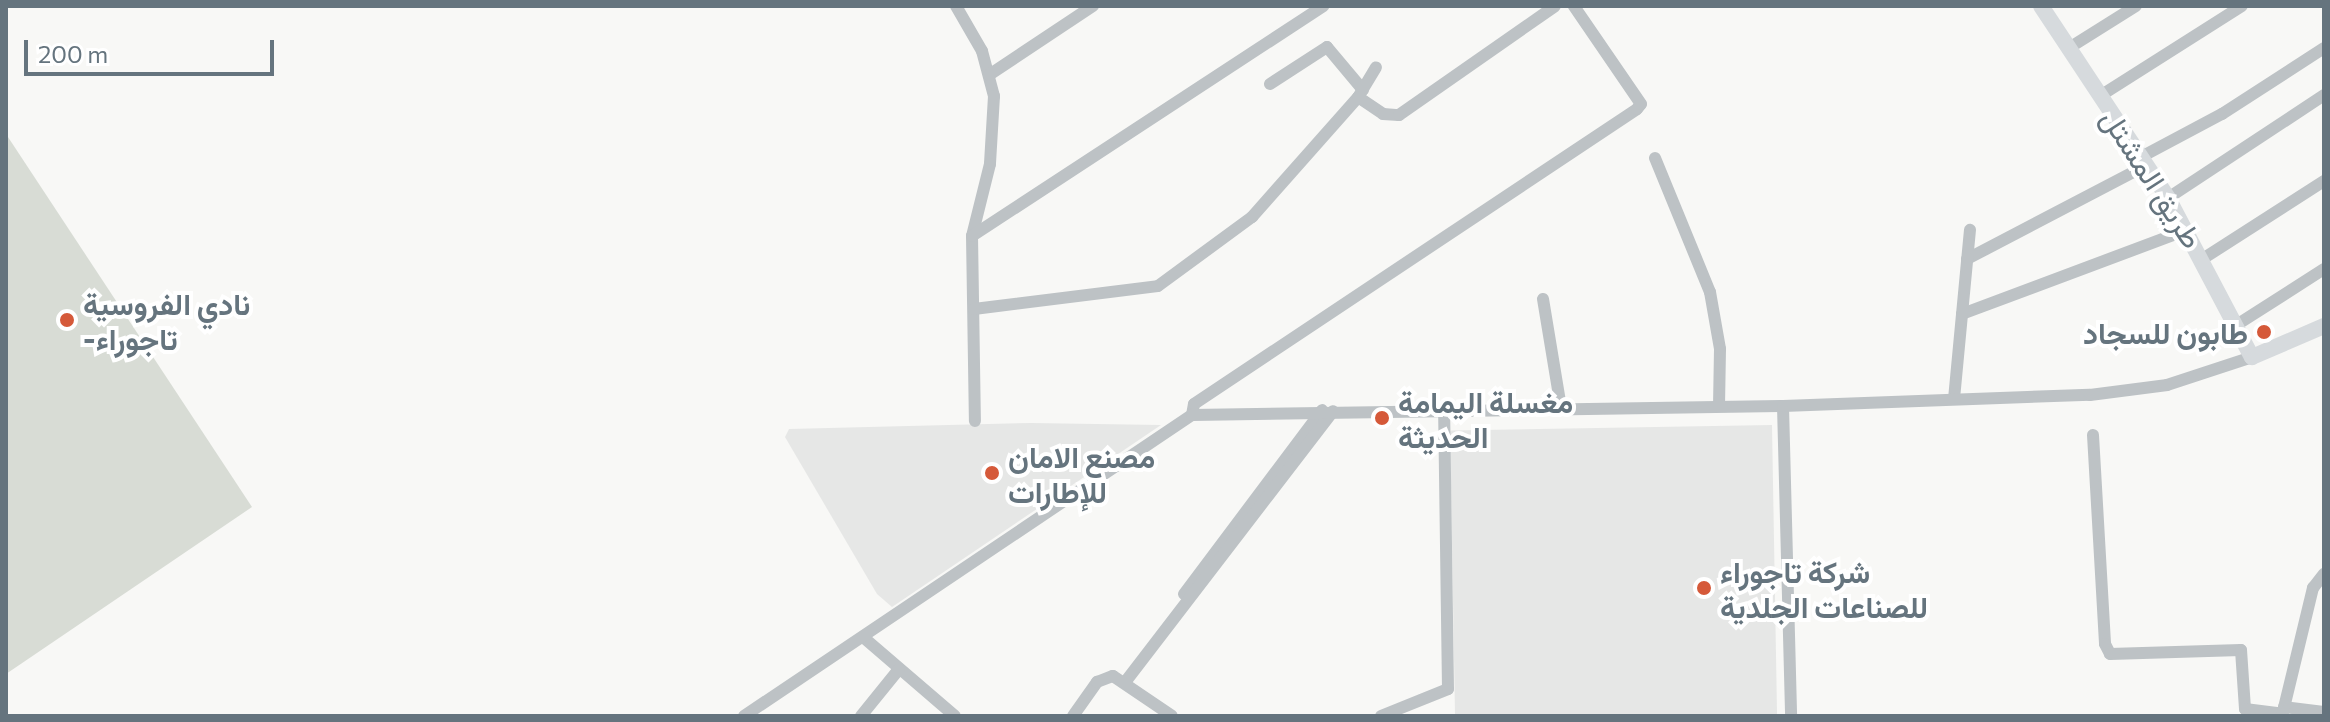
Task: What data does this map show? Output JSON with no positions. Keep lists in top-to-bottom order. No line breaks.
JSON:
{"streets":{"main road":["طريق المشتل"]},"places":["نادي الفروسية -تاجوراء","طابون للسجاد","مغسلة اليمامة الحديثة","مصنع الامان للإطارات","شركة تاجوراء للصناعات الجلدية"],"scale_bar":"200 m"}
